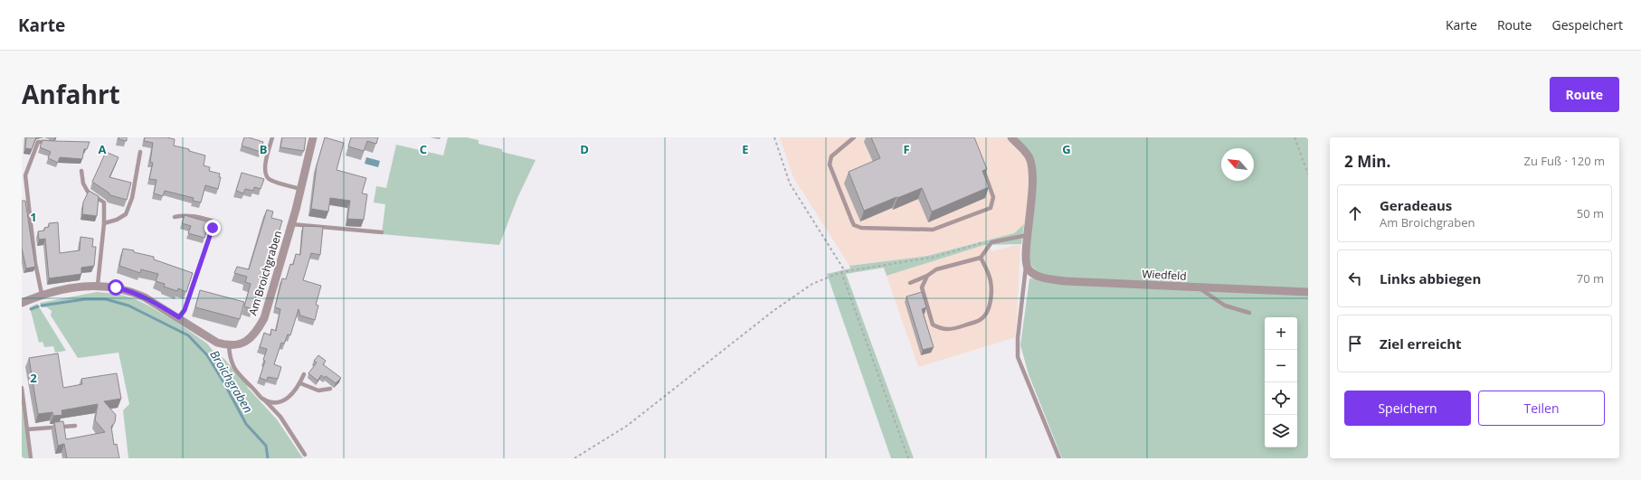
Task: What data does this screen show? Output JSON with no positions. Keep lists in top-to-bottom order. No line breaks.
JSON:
{"streets":{"street":["Am Broichgraben","Wiedfeld"]},"water":["Broichgraben"],"north":"top left","page":{"header":"Karte","nav":["Karte","Route","Gespeichert"],"title":"Anfahrt","buttons":["Route",["Speichern","Teilen"]],"heading":["2 Min.","Zu Fuß · 120 m"],"list":[["Geradeaus","Am Broichgraben","50 m"],["Links abbiegen","70 m"],"Ziel erreicht"],"map_buttons":["+","−"]},"grid":{"columns":["A","B","C","D","E","F","G"],"rows":["1","2"]}}
